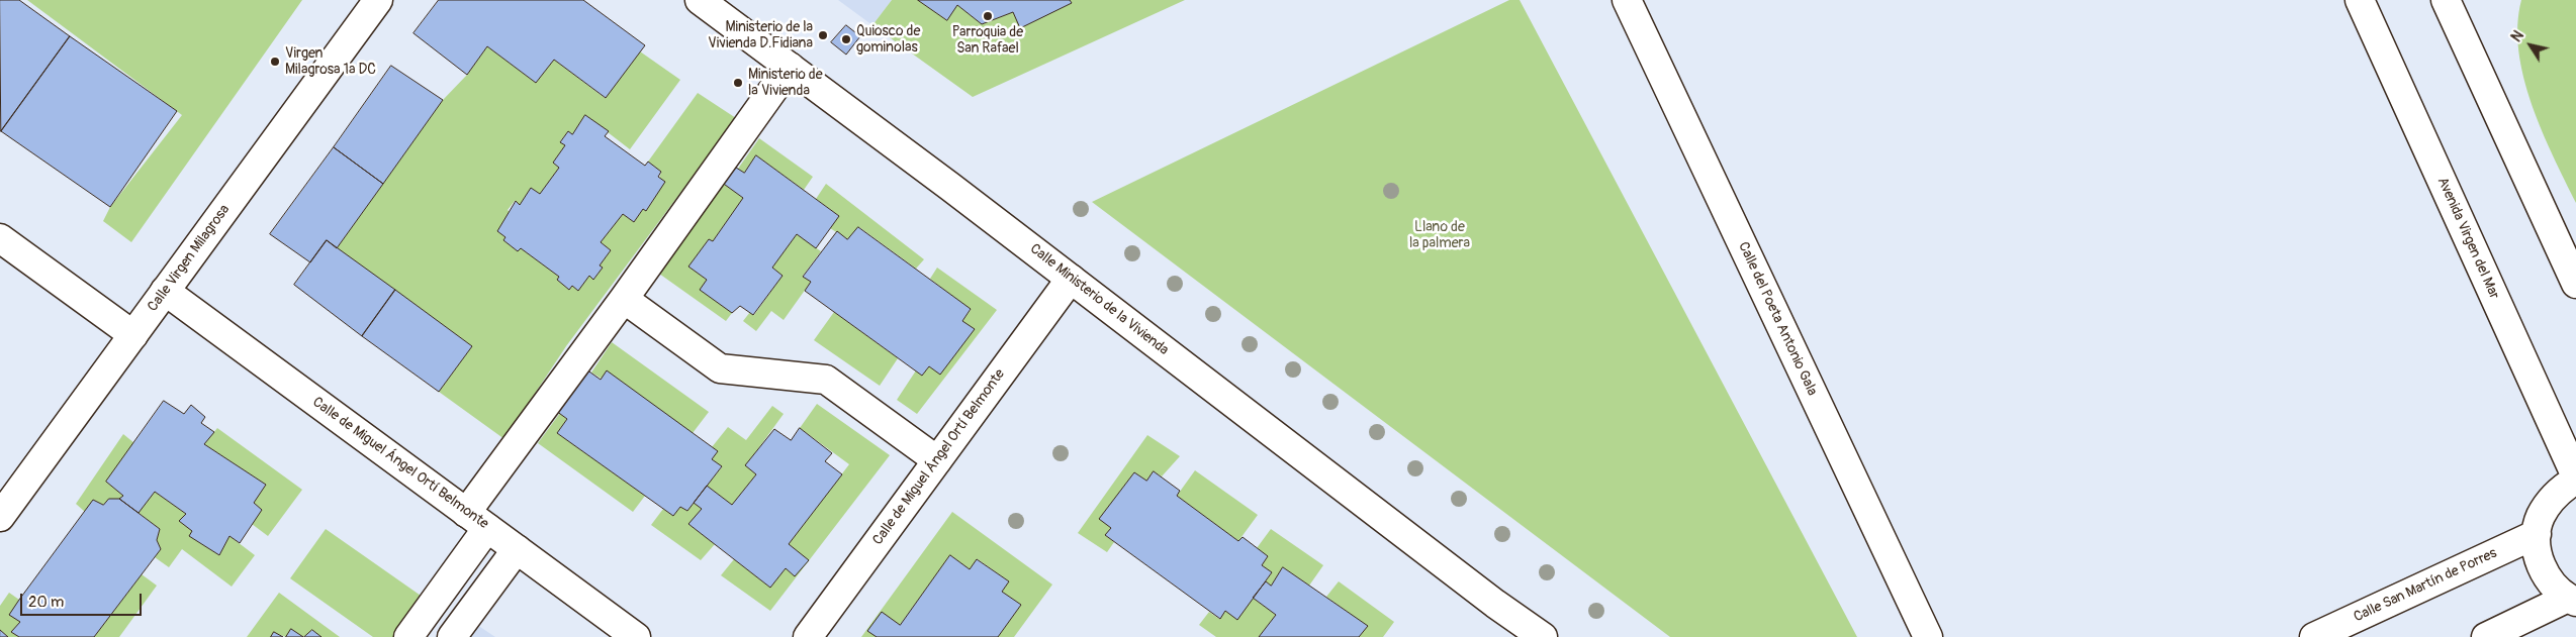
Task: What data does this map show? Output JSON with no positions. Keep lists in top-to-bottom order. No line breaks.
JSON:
{"streets":{"street":["Avenida Virgen del Mar","Calle Virgen Milagrosa","Calle Ministerio de la Vivienda","Calle del Poeta Antonio Gala","Calle de Miguel Ángel Ortí Belmonte","Calle San Martín de Porres"]},"crossings":[["Calle Virgen Milagrosa","Calle de Miguel Ángel Ortí Belmonte"],["Calle Ministerio de la Vivienda","Calle de Miguel Ángel Ortí Belmonte"]],"parks":["Llano de la palmera"],"places":["Parroquia de San Rafael","Ministerio de la Vivienda D.Fidiana","Quiosco de gominolas","Virgen Milagrosa 1ª DC","Ministerio de la Vivienda"],"scale_bar":"20 m","north":"top left"}
